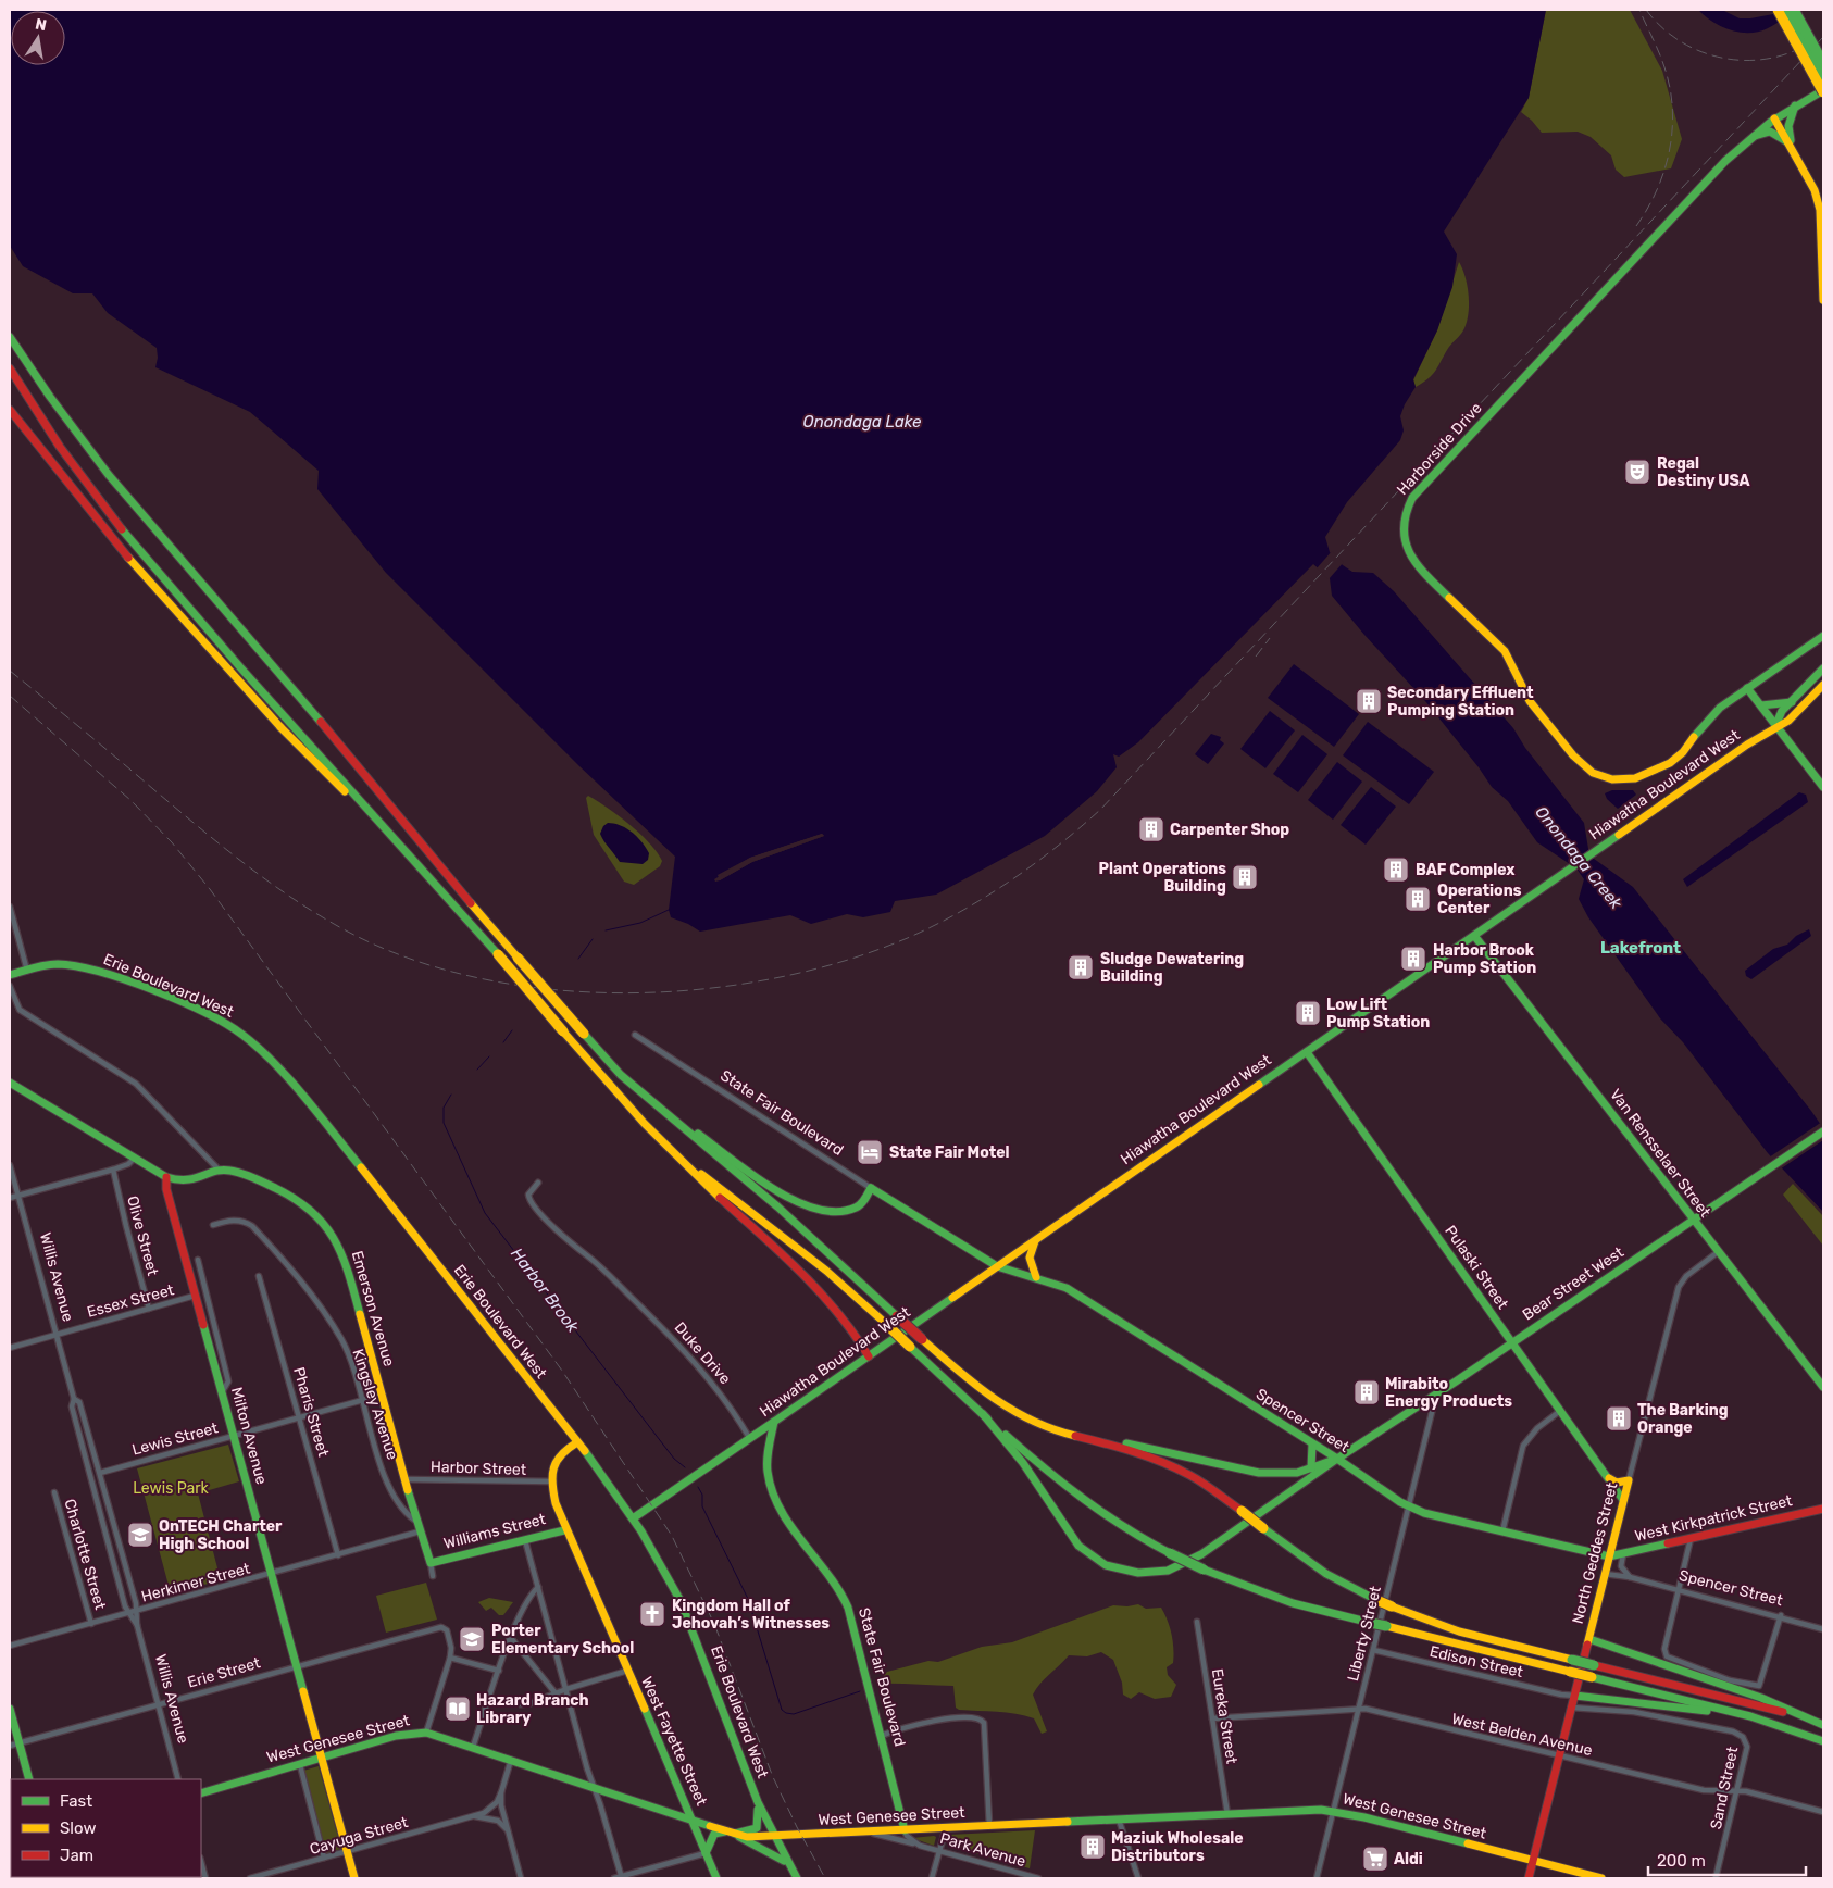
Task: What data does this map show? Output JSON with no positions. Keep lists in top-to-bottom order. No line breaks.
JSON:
{"streets":{"main road":["Harborside Drive","Hiawatha Boulevard West","Erie Boulevard West","State Fair Boulevard","Van Rensselaer Street","Pulaski Street","Bear Street West","Emerson Avenue","Spencer Street","Milton Avenue","West Kirkpatrick Street","Williams Street","North Geddes Street","West Genesee Street","West Fayette Street"],"street":["Olive Street","Willis Avenue","Essex Street","Duke Drive","Kingsley Avenue","Pharis Street","Lewis Street","Harbor Street","Charlotte Street","Herkimer Street","Liberty Street","Edison Street","Erie Street","Eureka Street","West Belden Avenue","Sand Street","Cayuga Street","Park Avenue"]},"crossings":[["Hiawatha Boulevard West","Erie Boulevard West"],["Hiawatha Boulevard West","State Fair Boulevard"],["Hiawatha Boulevard West","Van Rensselaer Street"],["Hiawatha Boulevard West","Pulaski Street"],["Hiawatha Boulevard West","Duke Drive"],["Hiawatha Boulevard West","Spencer Street"],["Erie Boulevard West","West Genesee Street"],["State Fair Boulevard","Spencer Street"],["State Fair Boulevard","West Genesee Street"],["State Fair Boulevard","Park Avenue"],["Van Rensselaer Street","Bear Street West"],["Van Rensselaer Street","North Geddes Street"],["Olive Street","Essex Street"],["Pulaski Street","Bear Street West"],["Pulaski Street","North Geddes Street"],["Willis Avenue","Essex Street"],["Willis Avenue","Lewis Street"],["Willis Avenue","Herkimer Street"],["Willis Avenue","Erie Street"],["Bear Street West","Spencer Street"],["Bear Street West","Liberty Street"],["Essex Street","Milton Avenue"],["Emerson Avenue","Kingsley Avenue"],["Emerson Avenue","Lewis Street"],["Emerson Avenue","Harbor Street"],["Emerson Avenue","Williams Street"],["Emerson Avenue","Herkimer Street"],["Kingsley Avenue","Lewis Street"],["Pharis Street","Lewis Street"],["Pharis Street","Herkimer Street"],["Spencer Street","West Kirkpatrick Street"],["Spencer Street","North Geddes Street"],["Spencer Street","Liberty Street"],["Milton Avenue","Lewis Street"],["Milton Avenue","Herkimer Street"],["Milton Avenue","Erie Street"],["Milton Avenue","West Genesee Street"],["Milton Avenue","Cayuga Street"],["Harbor Street","West Fayette Street"],["West Kirkpatrick Street","North Geddes Street"],["Williams Street","West Fayette Street"],["North Geddes Street","Edison Street"],["North Geddes Street","West Belden Avenue"],["North Geddes Street","West Genesee Street"],["North Geddes Street","Sand Street"],["Charlotte Street","Herkimer Street"],["Liberty Street","Edison Street"],["Liberty Street","West Belden Avenue"],["Liberty Street","West Genesee Street"],["Eureka Street","West Belden Avenue"],["Eureka Street","West Genesee Street"],["West Belden Avenue","Sand Street"],["West Genesee Street","West Fayette Street"],["West Genesee Street","Park Avenue"]],"districts":["Lakefront"],"water":["Onondaga Lake","Onondaga Creek","Harbor Brook"],"parks":["Lewis Park"],"places":{"theatre":["Regal Destiny USA"],"building":["Secondary Effluent Pumping Station","Carpenter Shop","BAF Complex","Plant Operations Building","Operations Center","Harbor Brook Pump Station","Sludge Dewatering Building","Low Lift Pump Station","Mirabito Energy Products","The Barking Orange","Maziuk Wholesale Distributors"],"hotel":["State Fair Motel"],"school or university":["OnTECH Charter High School","Porter Elementary School"],"church":["Kingdom Hall of Jehovah’s Witnesses"],"library":["Hazard Branch Library"],"supermarket":["Aldi"]},"legend":["Fast","Slow","Jam"],"scale_bar":"200 m","north":"top"}
